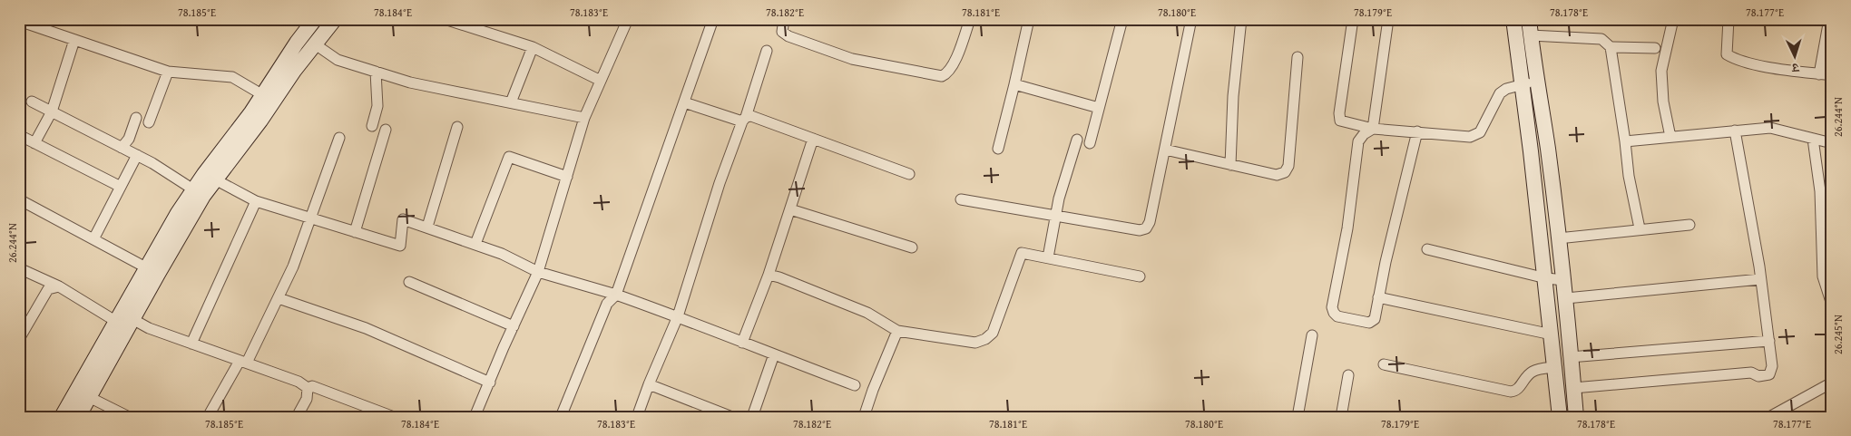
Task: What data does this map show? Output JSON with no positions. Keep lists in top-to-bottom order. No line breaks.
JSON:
{"north":"bottom","coordinates":["78.185°E","78.184°E","78.183°E","78.182°E","78.181°E","78.180°E","78.179°E","78.178°E","78.177°E","26.244°N","26.245°N"]}
